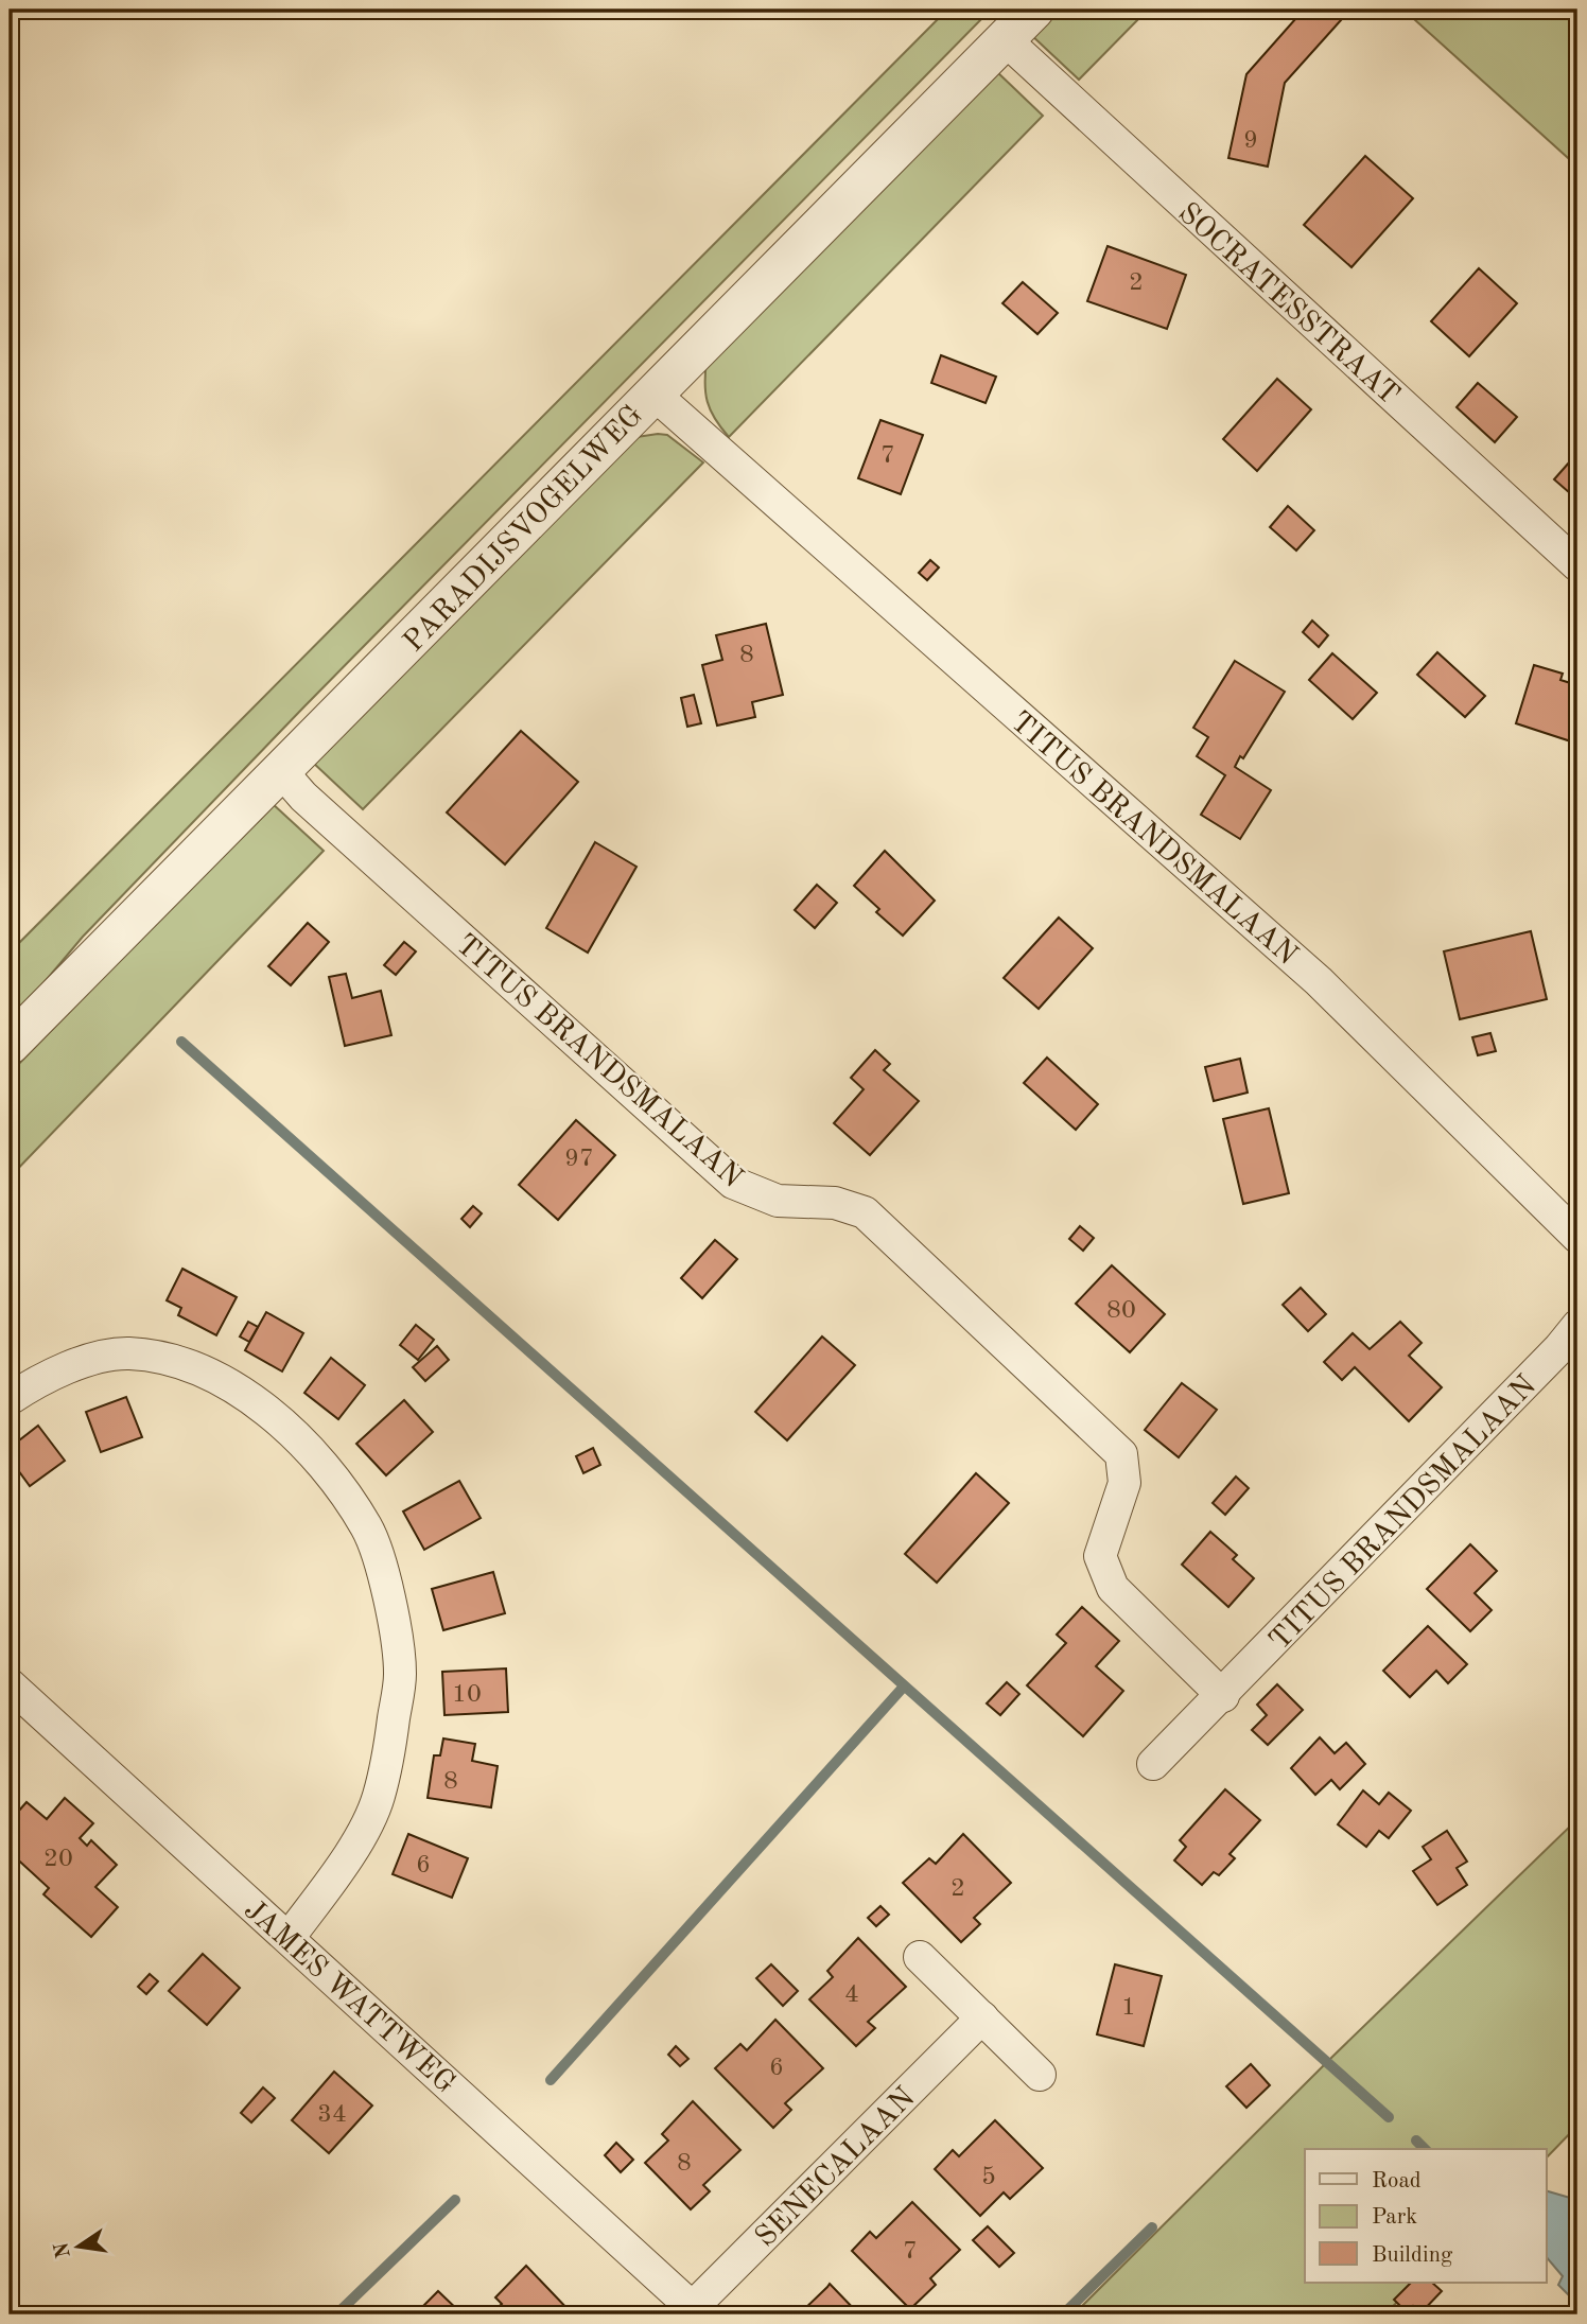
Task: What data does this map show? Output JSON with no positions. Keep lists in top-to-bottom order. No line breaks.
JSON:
{"streets":{"street":["SOCRATESSTRAAT","PARADIJSVOGELWEG","TITUS BRANDSMALAAN","JAMES WATTWEG","SENECALAAN"]},"crossings":[["SOCRATESSTRAAT","PARADIJSVOGELWEG"],["PARADIJSVOGELWEG","TITUS BRANDSMALAAN"],["JAMES WATTWEG","SENECALAAN"]],"house_numbers":["9","2","7","8","97","80","10","8","20","6","2","4","1","6","34","8","5","7"],"legend":["Road","Park","Building"],"north":"left"}
